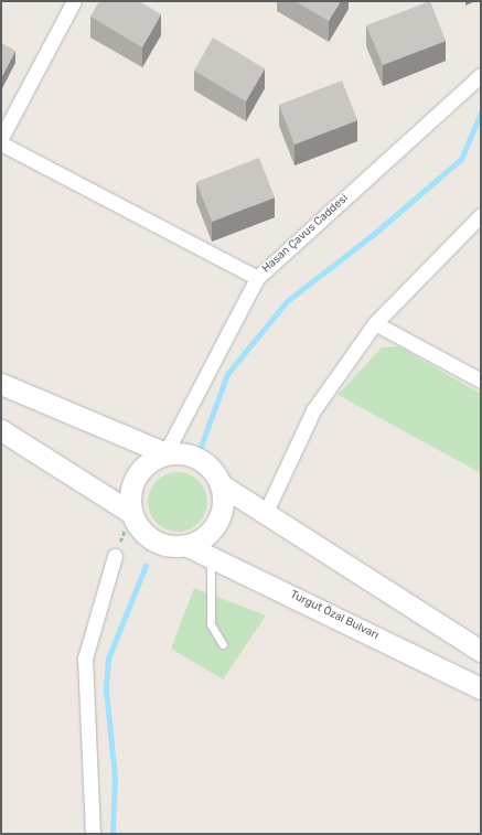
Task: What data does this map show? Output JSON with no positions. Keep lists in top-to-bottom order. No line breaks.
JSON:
{"streets":{"main road":["Turgut Özal Bulvarı"],"street":["Hasan Çavus Caddesi"]},"crossings":[["Hasan Çavus Caddesi","Turgut Özal Bulvarı"]]}
